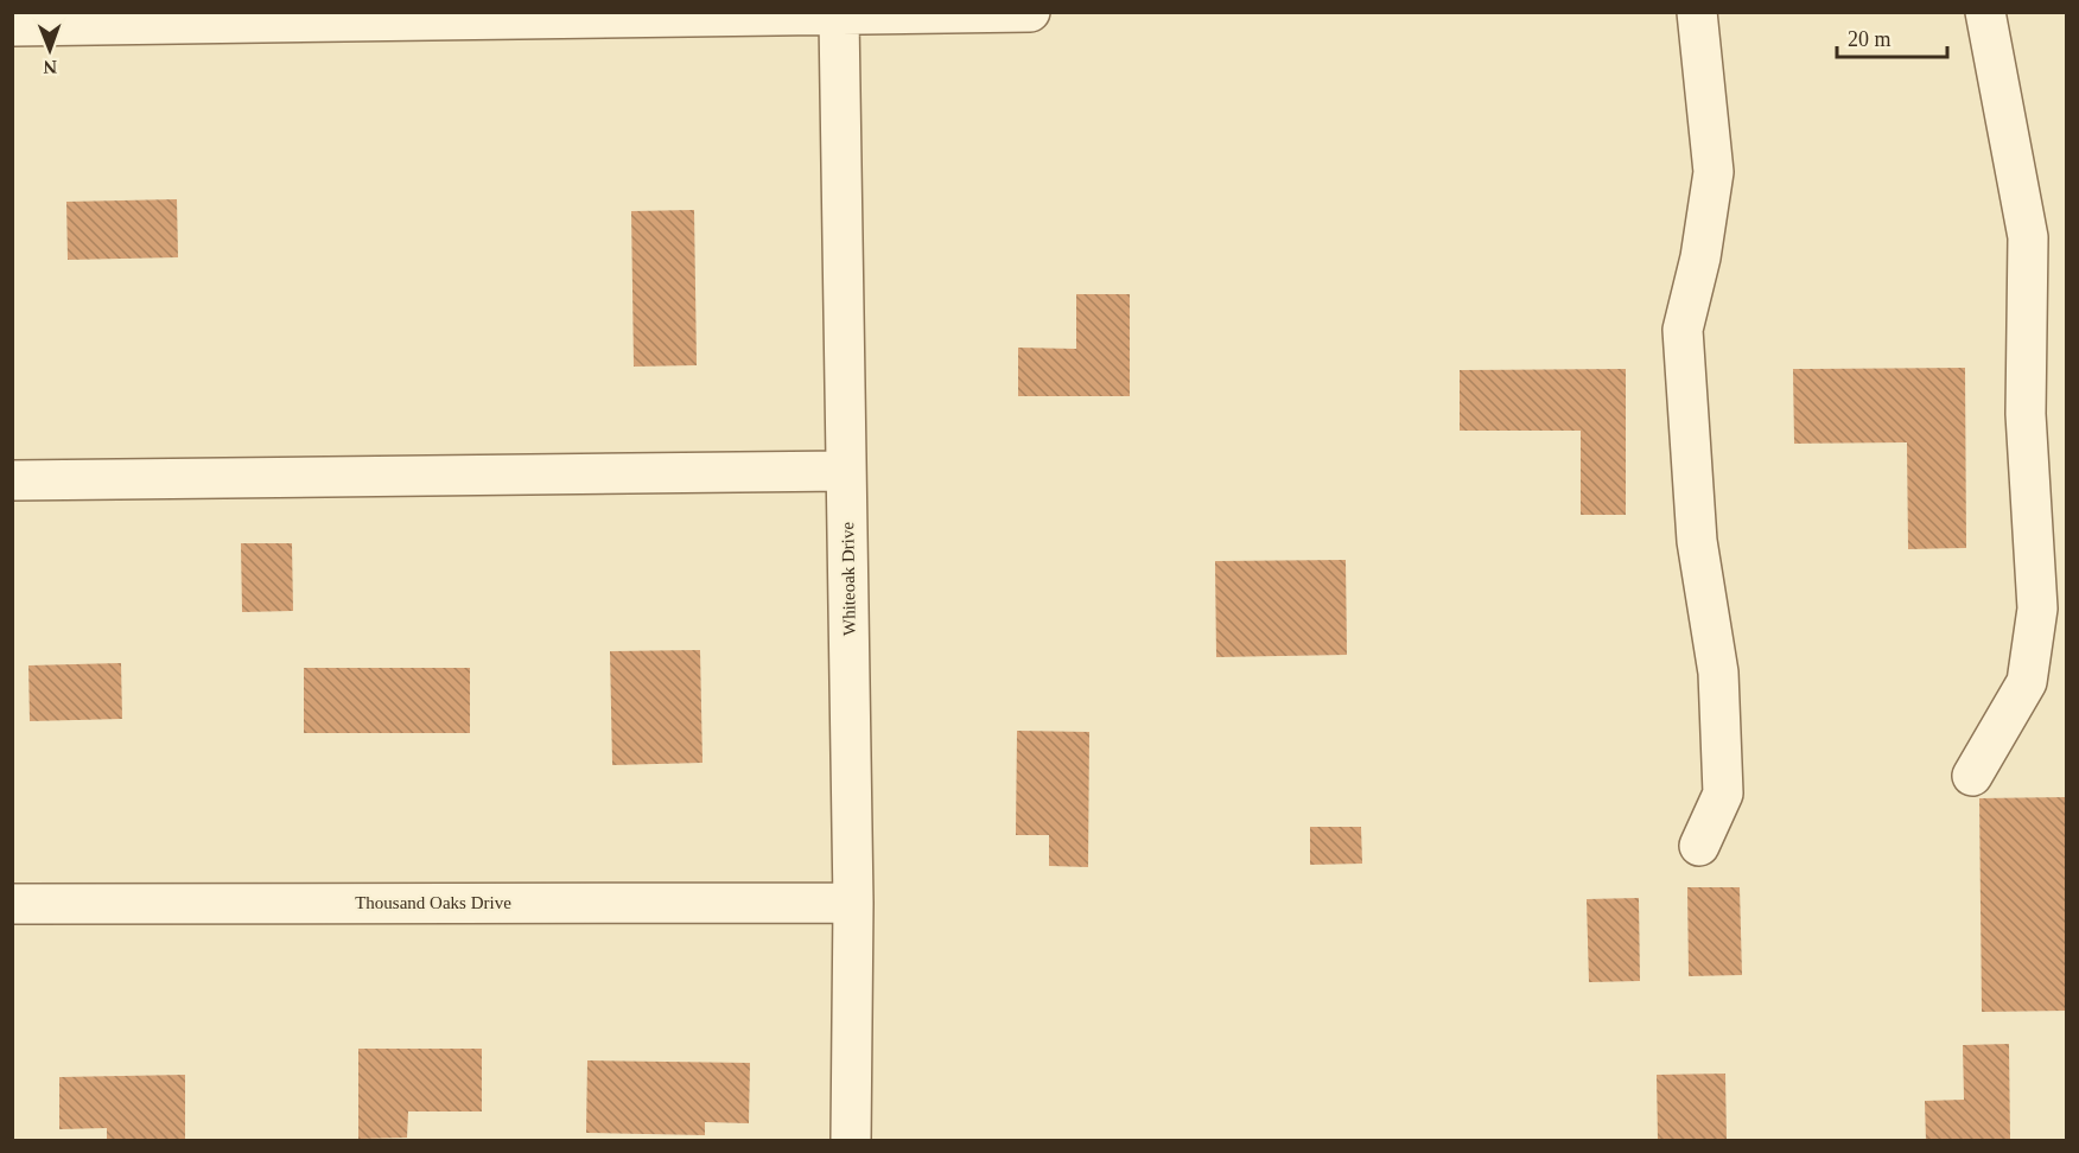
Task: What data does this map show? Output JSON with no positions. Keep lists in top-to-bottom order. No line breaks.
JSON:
{"streets":{"street":["Whiteoak Drive","Thousand Oaks Drive"]},"crossings":[["Whiteoak Drive","Thousand Oaks Drive"]],"scale_bar":"20 m","north":"bottom"}
